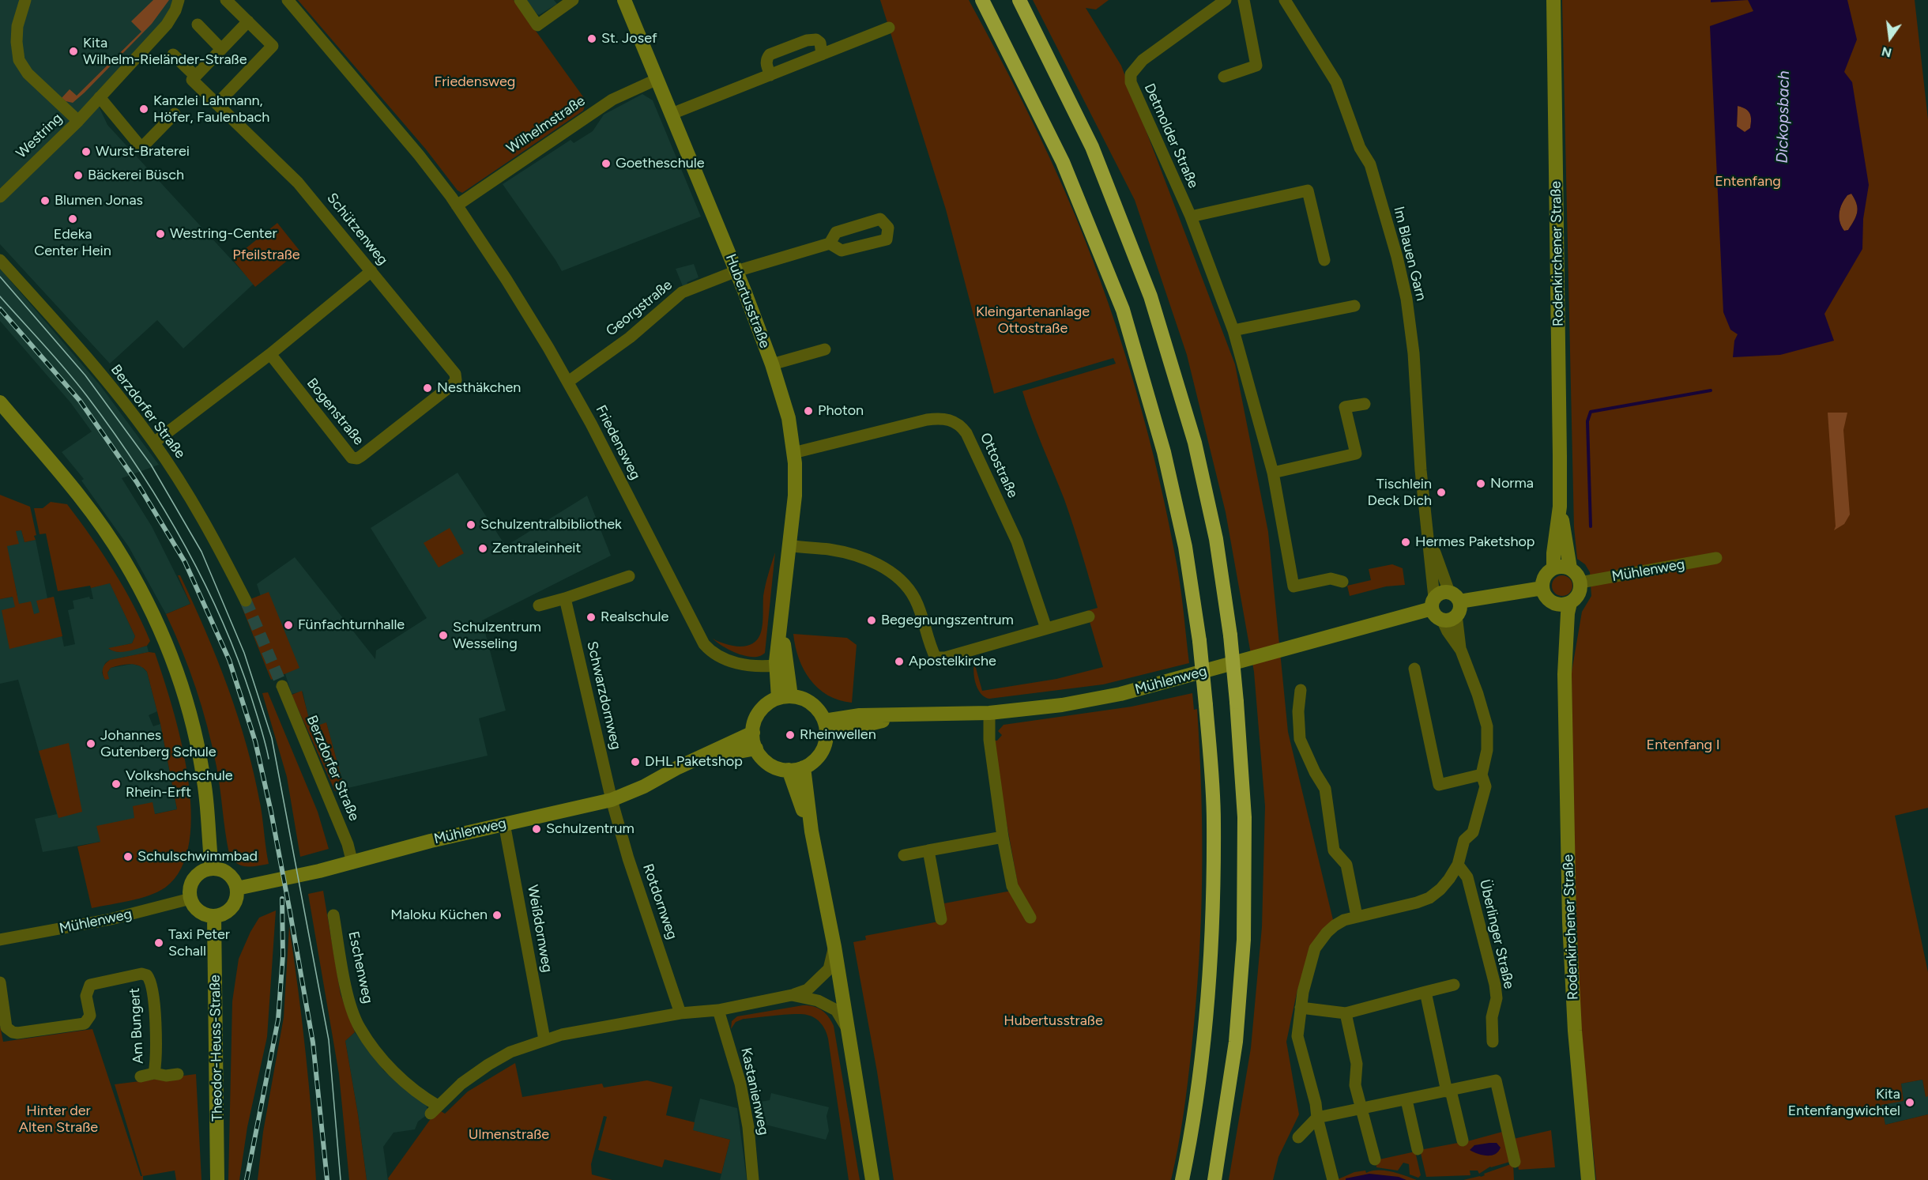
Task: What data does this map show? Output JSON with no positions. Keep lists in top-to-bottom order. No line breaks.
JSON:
{"streets":{"street":["Wilhelmstraße","Westring","Detmolder Straße","Schützenweg","Im Blauen Garn","Rodenkirchener Straße","Hubertusstraße","Georgstraße","Berzdorfer Straße","Bogenstraße","Friedensweg","Ottostraße","Mühlenweg","Schwarzdornweg","Rotdornweg","Weißdornweg","Überlinger Straße","Eschenweg","Am Bungert","Theodor-Heuss-Straße","Kastanienweg"]},"crossings":[["Wilhelmstraße","Hubertusstraße"],["Wilhelmstraße","Friedensweg"],["Schützenweg","Bogenstraße"],["Im Blauen Garn","Mühlenweg"],["Rodenkirchener Straße","Mühlenweg"],["Hubertusstraße","Georgstraße"],["Hubertusstraße","Friedensweg"],["Hubertusstraße","Ottostraße"],["Hubertusstraße","Mühlenweg"],["Georgstraße","Friedensweg"],["Berzdorfer Straße","Mühlenweg"],["Mühlenweg","Schwarzdornweg"],["Mühlenweg","Rotdornweg"],["Mühlenweg","Weißdornweg"],["Mühlenweg","Theodor-Heuss-Straße"],["Schwarzdornweg","Rotdornweg"],["Weißdornweg","Eschenweg"]],"water":["Dickopsbach"],"parks":["Friedensweg","Entenfang","Pfeilstraße","Kleingartenanlage Ottostraße","Entenfang I","Hubertusstraße","Hinter der Alten Straße","Ulmenstraße"],"places":["St. Josef","Kita Wilhelm-Rieländer-Straße","Kanzlei Lahmann, Höfer, Faulenbach","Wurst-Braterei","Goetheschule","Bäckerei Büsch","Blumen Jonas","Edeka Center Hein","Westring-Center","Nesthäkchen","Photon","Norma","Tischlein Deck Dich","Schulzentralbibliothek","Hermes Paketshop","Zentraleinheit","Realschule","Begegnungszentrum","Fünfachturnhalle","Schulzentrum Wesseling","Apostelkirche","Rheinwellen","Johannes Gutenberg Schule","DHL Paketshop","Volkshochschule Rhein-Erft","Schulzentrum","Schulschwimmbad","Maloku Küchen","Taxi Peter Schall","Kita Entenfangwichtel"],"north":"bottom"}
